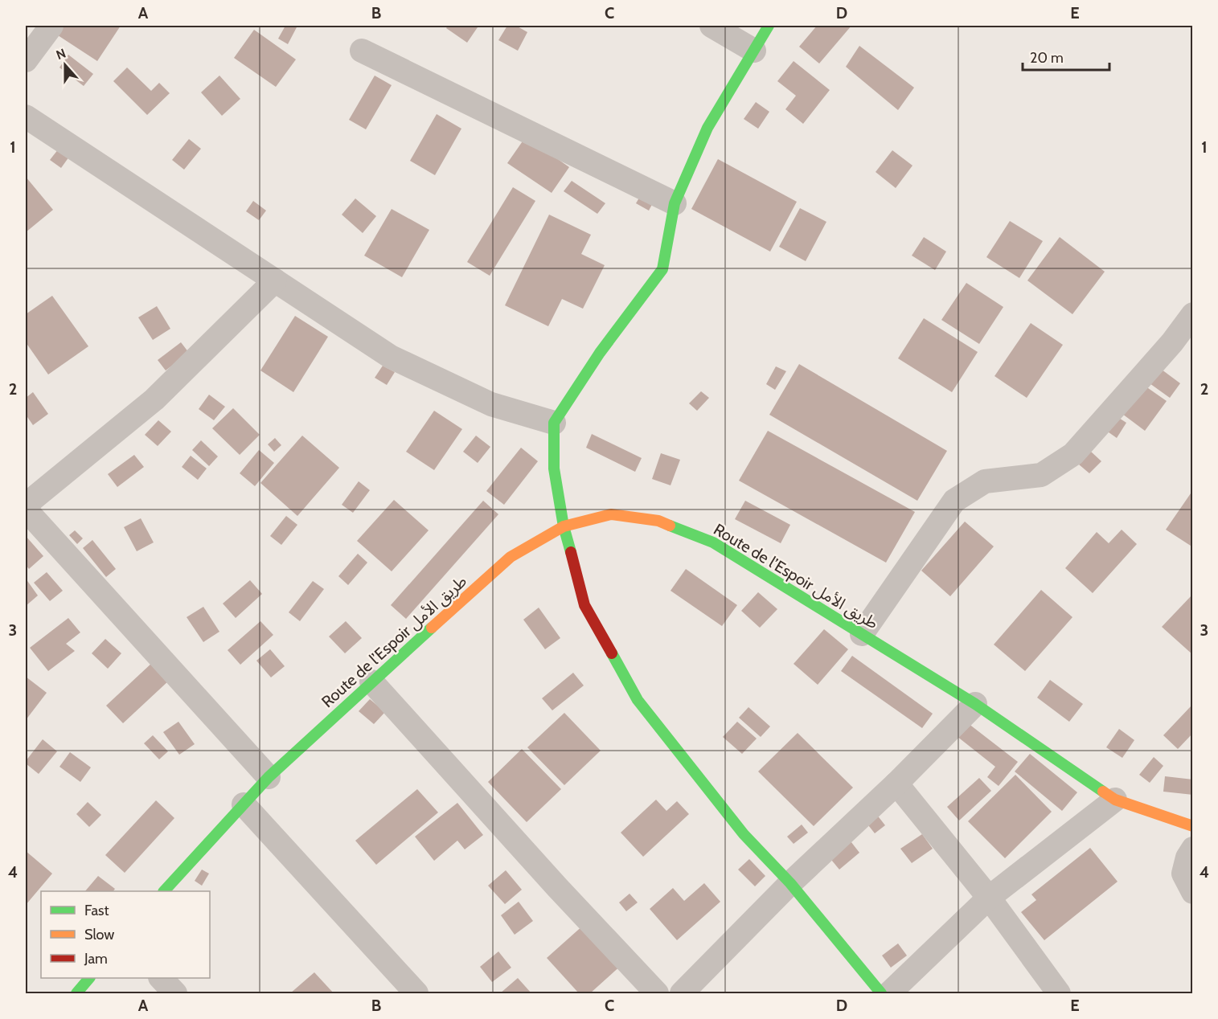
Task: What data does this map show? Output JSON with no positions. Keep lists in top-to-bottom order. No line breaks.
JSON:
{"streets":{"main road":["Route de l’Espoir طريق الأمل"]},"legend":["Fast","Slow","Jam"],"scale_bar":"20 m","north":"top","grid":{"columns":["A","B","C","D","E"],"rows":["1","2","3","4"]}}
